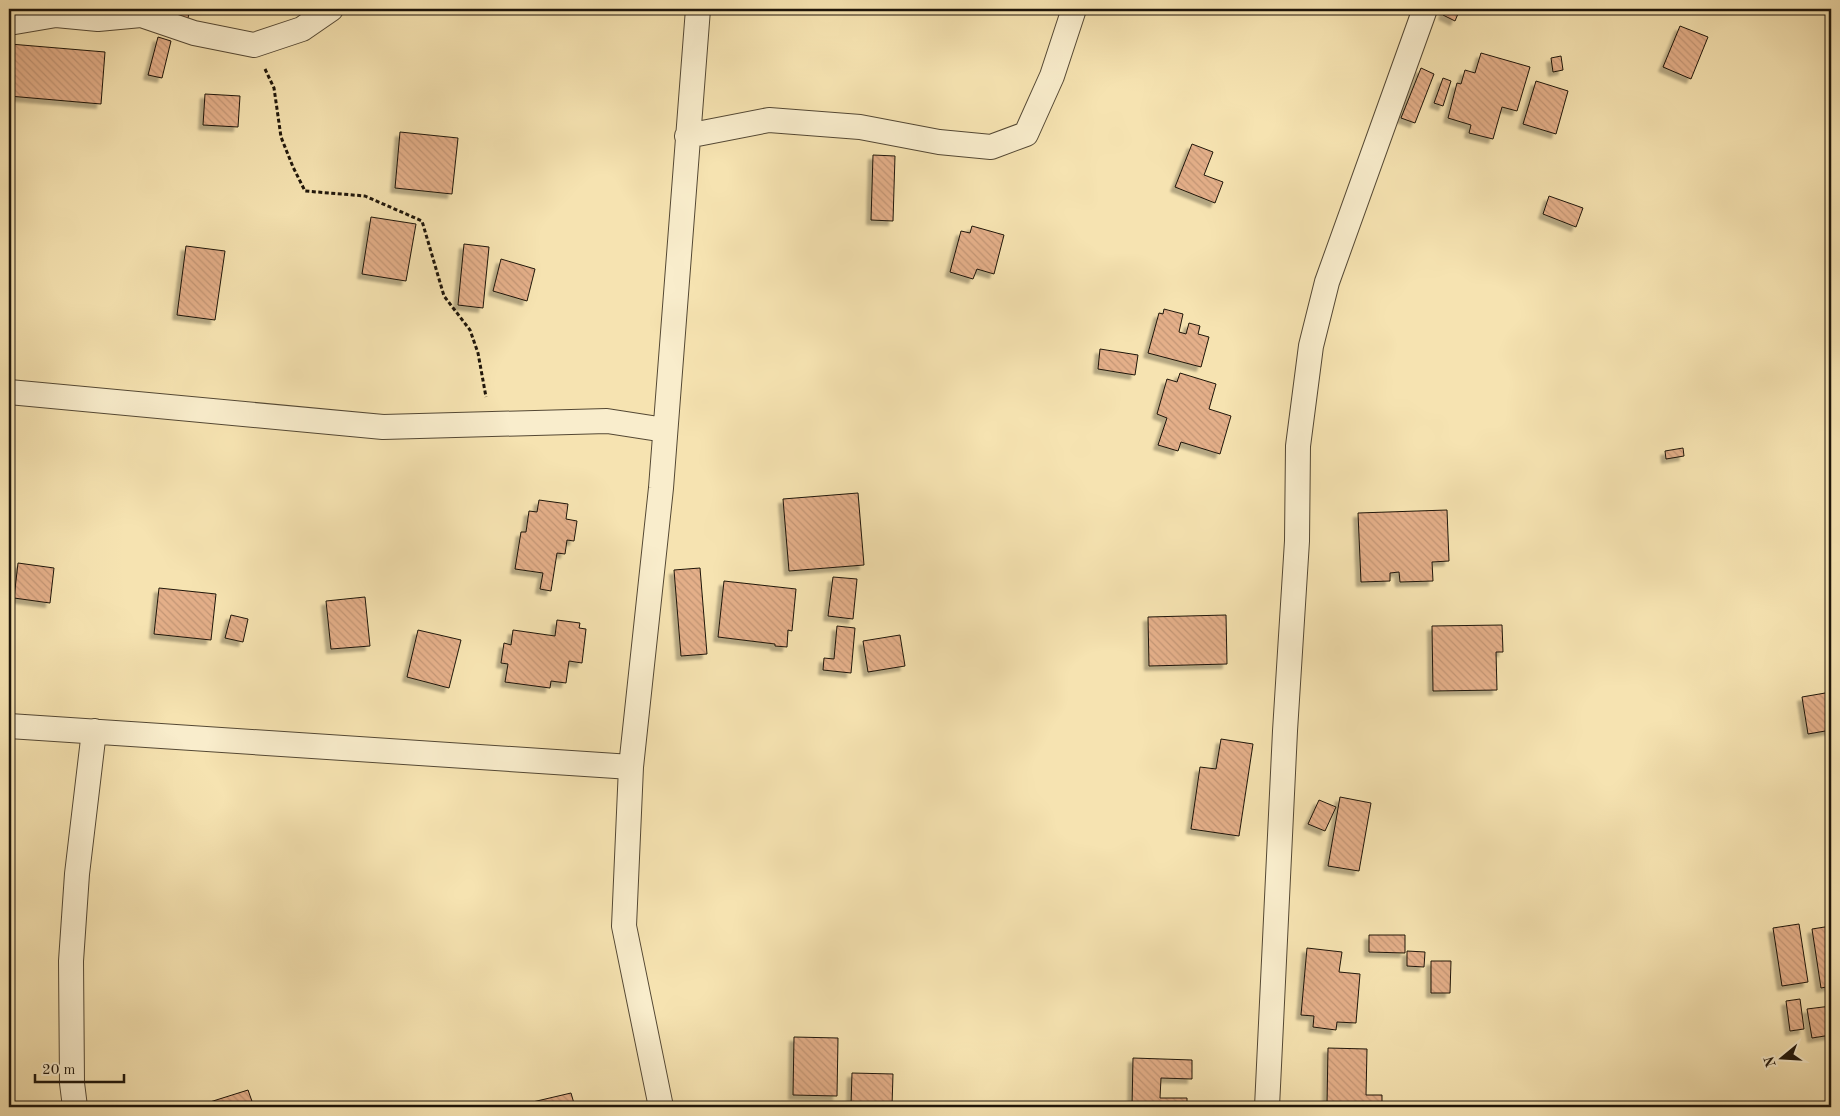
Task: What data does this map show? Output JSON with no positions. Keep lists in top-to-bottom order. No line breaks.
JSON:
{"scale_bar":"20 m","north":"left"}
